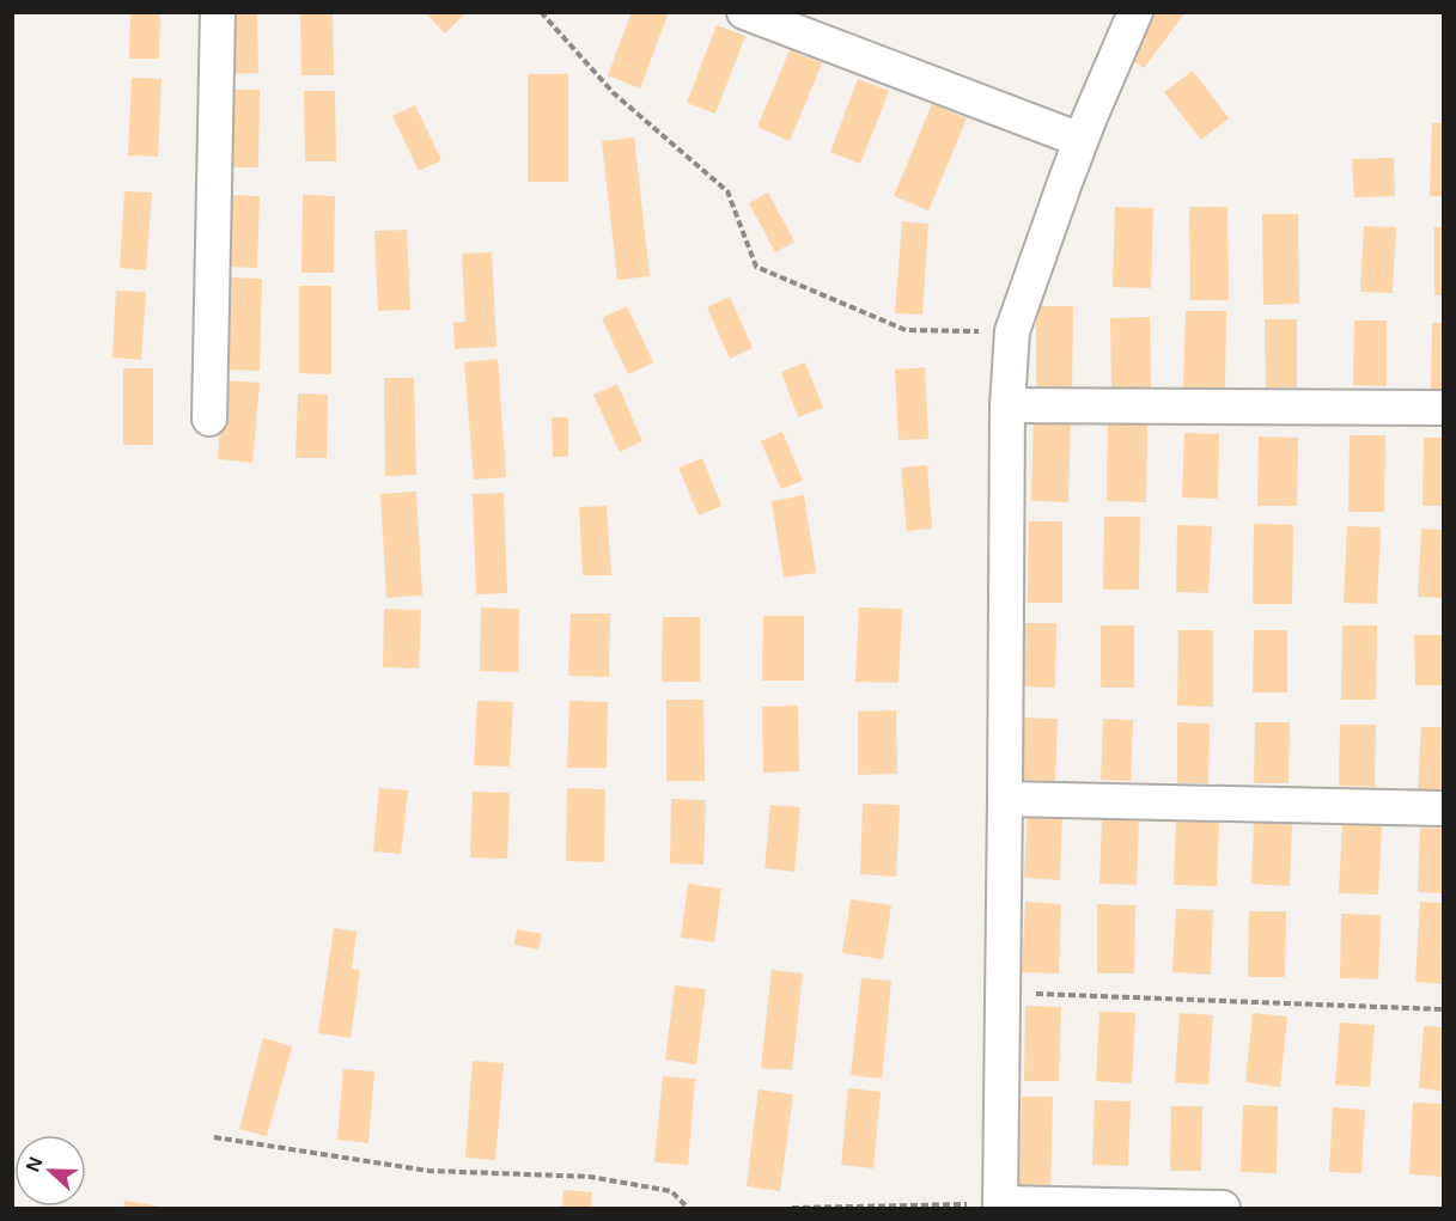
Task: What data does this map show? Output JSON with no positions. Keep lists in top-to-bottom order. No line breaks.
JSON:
{"north":"left"}
